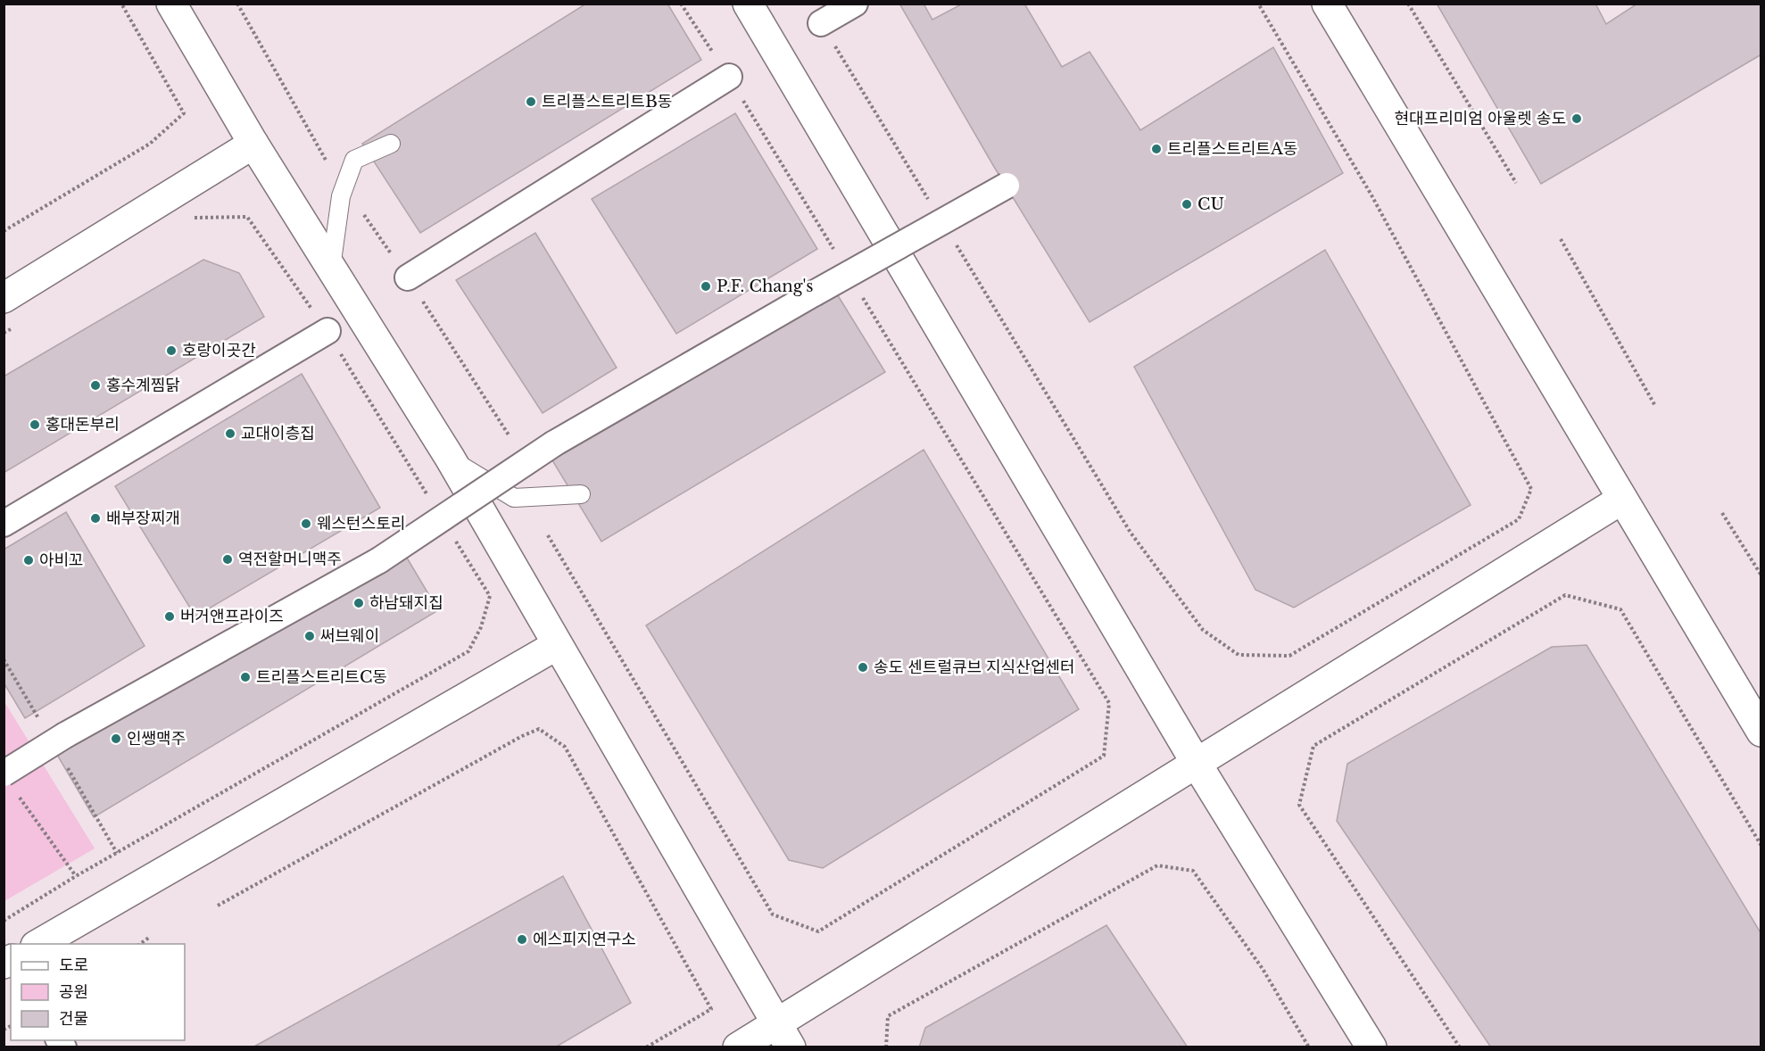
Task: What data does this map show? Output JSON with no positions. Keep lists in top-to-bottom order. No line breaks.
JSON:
{"places":["트리플스트리트B동","현대프리미엄 아울렛 송도","트리플스트리트A동","CU","P.F. Chang's","호랑이곳간","홍수계찜닭","홍대돈부리","교대이층집","배부장찌개","웨스턴스토리","역전할머니맥주","아비꼬","하남돼지집","버거앤프라이즈","써브웨이","송도 센트럴큐브 지식산업센터","트리플스트리트C동","인쌩맥주","에스피지연구소"],"legend":["도로","공원","건물"]}
